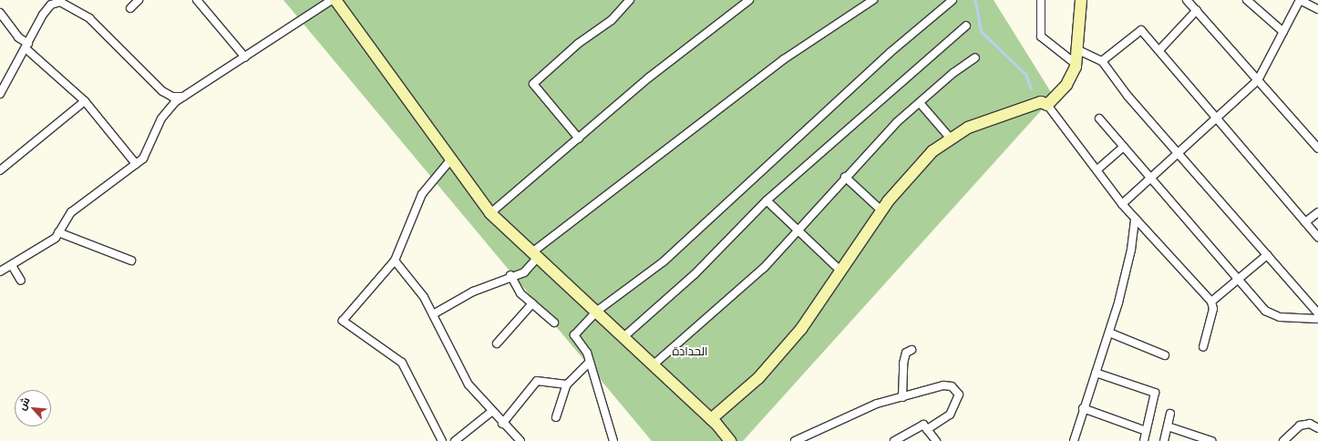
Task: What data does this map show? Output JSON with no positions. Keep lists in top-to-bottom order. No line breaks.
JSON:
{"districts":["الحدادة"],"north":"top left"}
